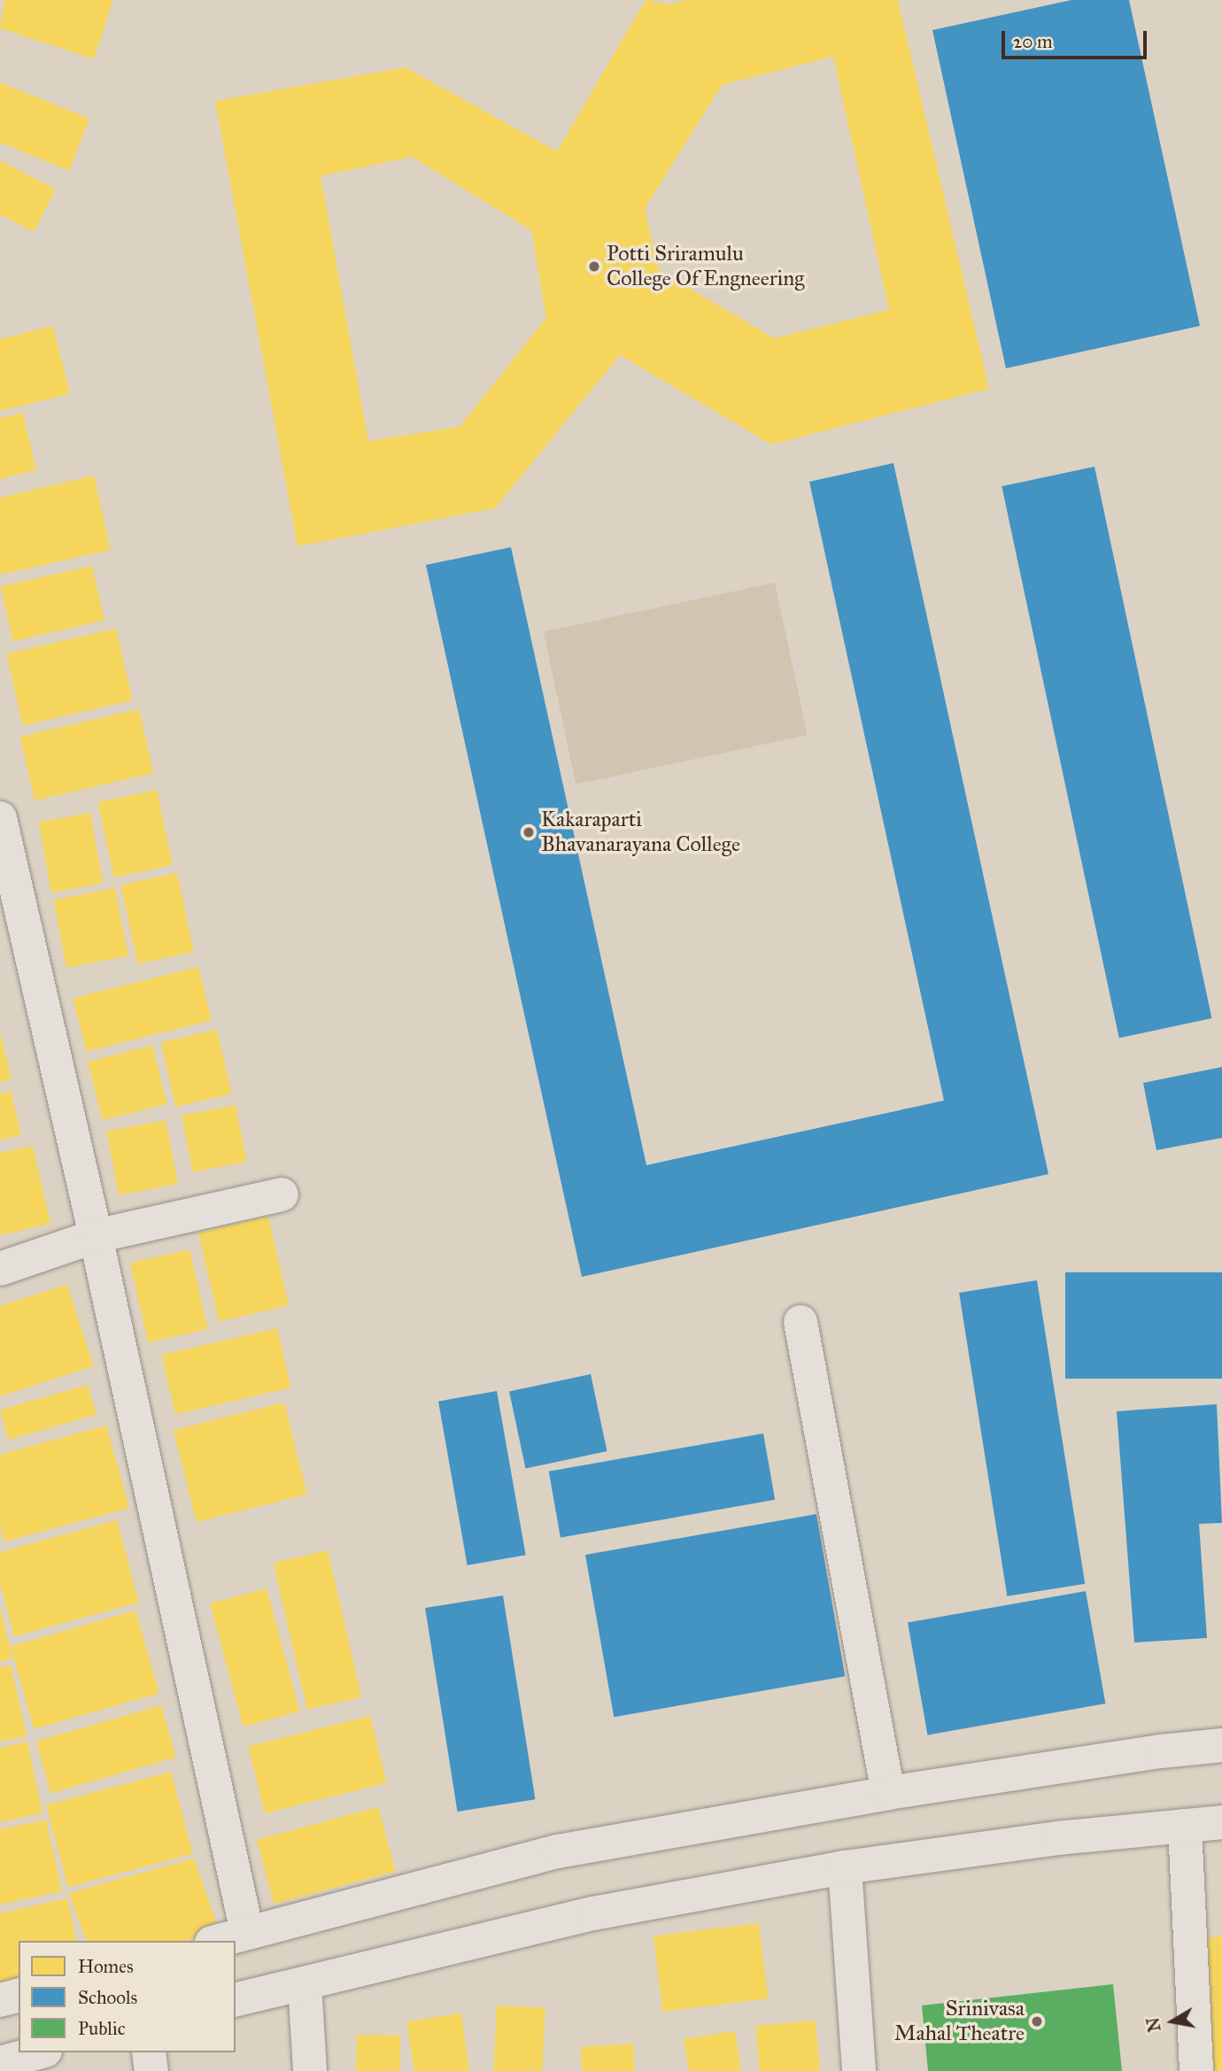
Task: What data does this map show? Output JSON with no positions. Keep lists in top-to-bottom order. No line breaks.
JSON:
{"places":["Potti Sriramulu College Of Engneering","Kakaraparti Bhavanarayana College","Srinivasa Mahal Theatre"],"legend":["Homes","Schools","Public"],"scale_bar":"20 m","north":"left"}
